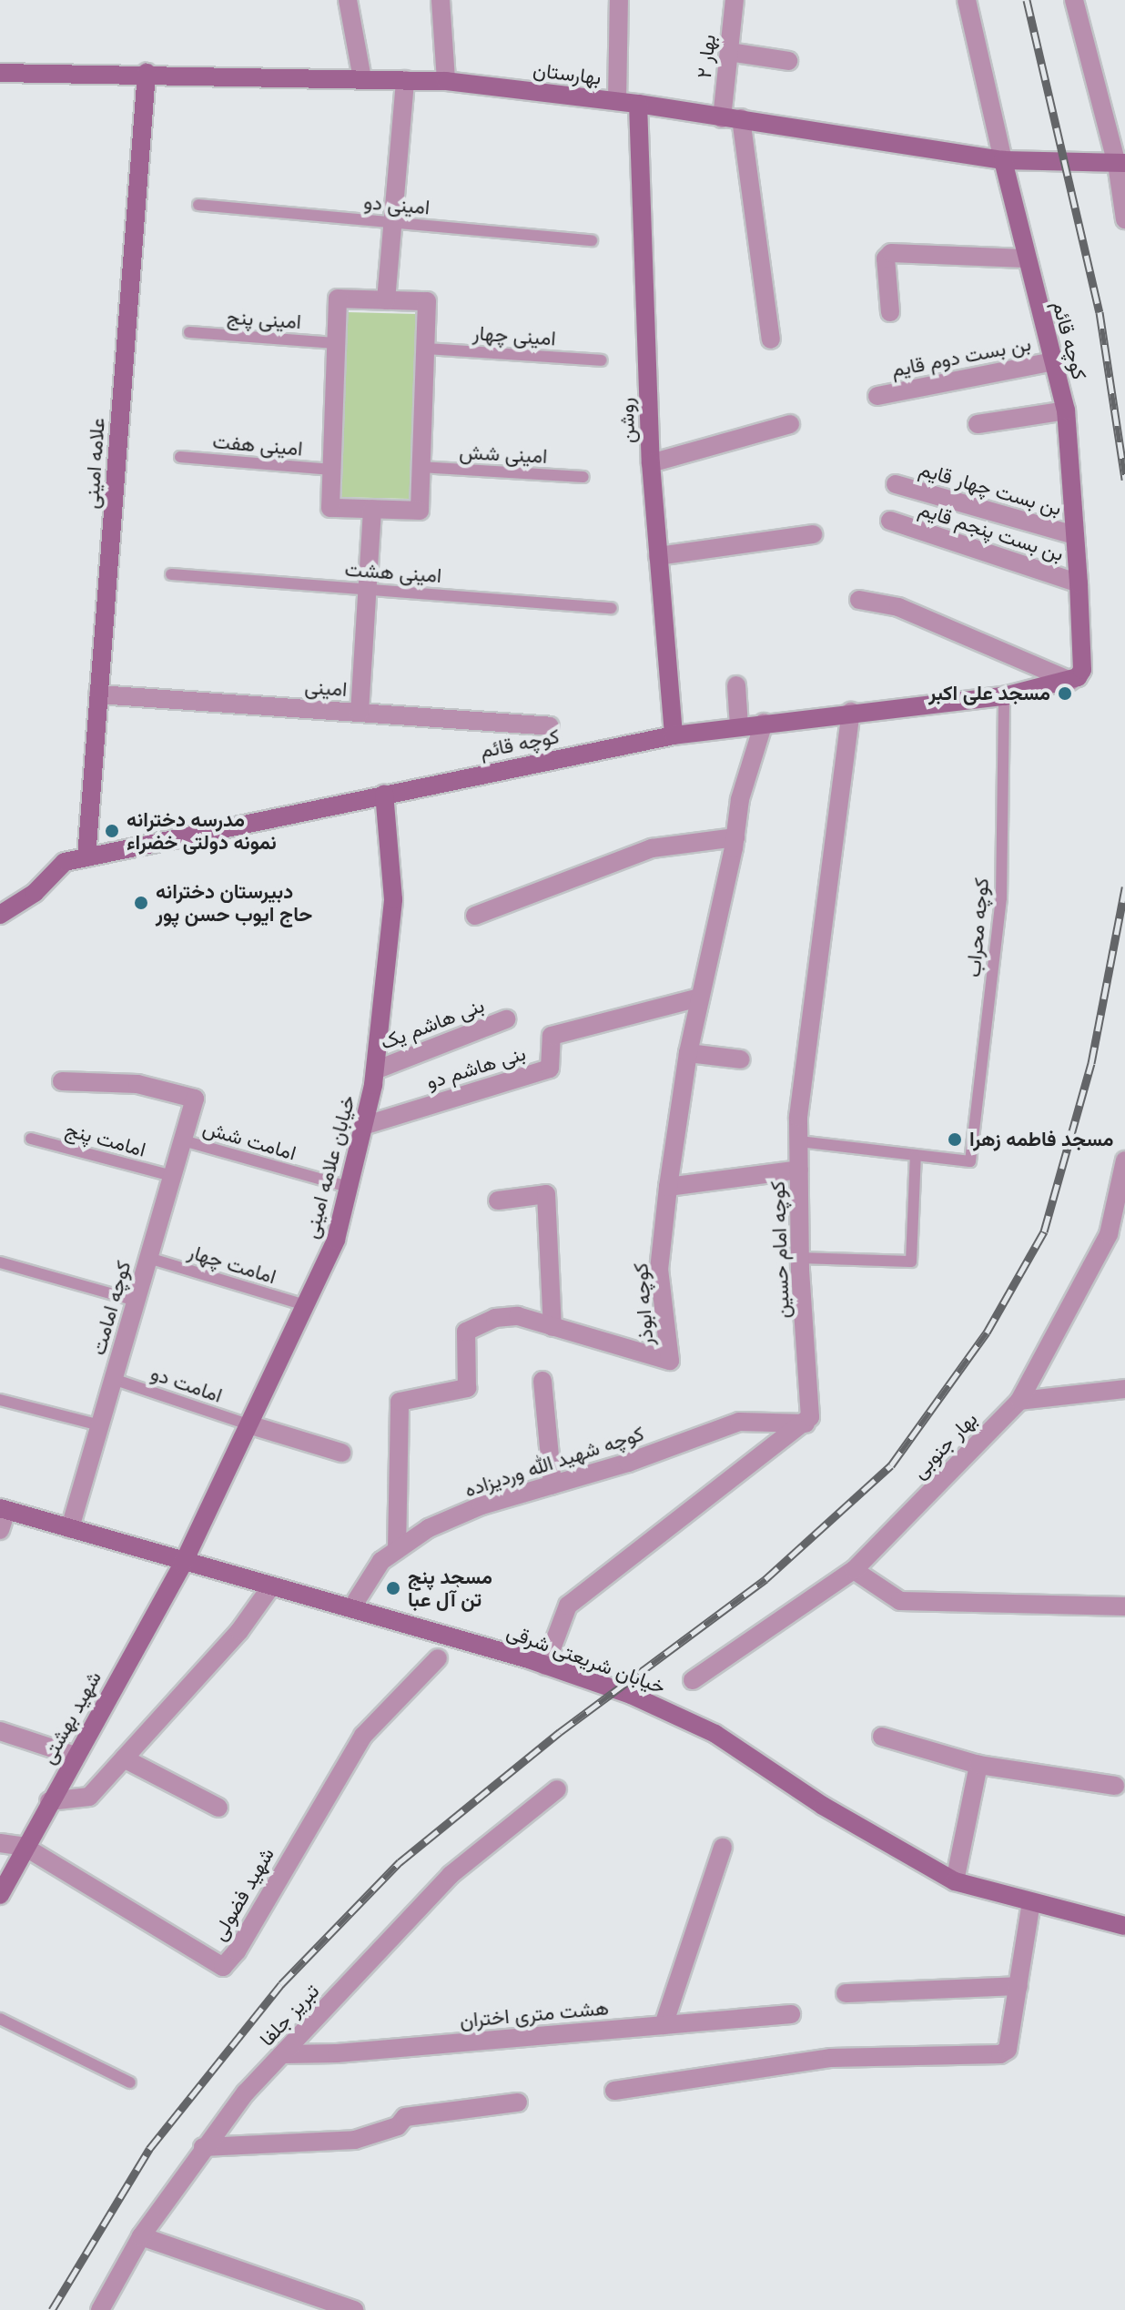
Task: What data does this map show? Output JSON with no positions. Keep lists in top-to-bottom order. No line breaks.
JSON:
{"streets":{"street":["بهار ۲","بهارستان","کوچه قائم","بن بست دوم قایم","روشن","علامه امینی","بن بست چهار قایم","بن بست پنجم قایم","امینی","بنی هاشم یک","بنی هاشم دو","خیابان علامه امینی","کوچه امام حسین","کوچه ابوذر","کوچه امامت","بهار جنوبی","کوچه شهید الله وردیزاده","خیابان شریعتی شرقی","شهید بهشتی","شهید فضولی","هشت متری اختران","تبریز جلفا"],"lane":["امینی دو","امینی پنج","امینی چهار","امینی هفت","امینی شش","امینی هشت","کوچه محراب","امامت پنج","امامت شش","امامت چهار","امامت دو"]},"crossings":[["بهار ۲","بهارستان"],["بهارستان","کوچه قائم"],["بهارستان","روشن"],["بهارستان","علامه امینی"],["کوچه قائم","بن بست دوم قایم"],["کوچه قائم","روشن"],["کوچه قائم","علامه امینی"],["کوچه قائم","بن بست چهار قایم"],["کوچه قائم","بن بست پنجم قایم"],["کوچه قائم","کوچه محراب"],["کوچه قائم","خیابان علامه امینی"],["کوچه قائم","کوچه امام حسین"],["کوچه قائم","کوچه ابوذر"],["علامه امینی","امینی"],["بنی هاشم یک","خیابان علامه امینی"],["بنی هاشم دو","خیابان علامه امینی"],["بنی هاشم دو","کوچه ابوذر"],["امامت پنج","کوچه امامت"],["امامت شش","خیابان علامه امینی"],["امامت شش","کوچه امامت"],["خیابان علامه امینی","امامت چهار"],["خیابان علامه امینی","امامت دو"],["خیابان علامه امینی","خیابان شریعتی شرقی"],["خیابان علامه امینی","شهید بهشتی"],["کوچه امام حسین","کوچه شهید الله وردیزاده"],["امامت چهار","کوچه امامت"],["کوچه ابوذر","کوچه شهید الله وردیزاده"],["کوچه امامت","امامت دو"],["کوچه امامت","خیابان شریعتی شرقی"],["کوچه شهید الله وردیزاده","خیابان شریعتی شرقی"],["خیابان شریعتی شرقی","شهید بهشتی"],["شهید بهشتی","شهید فضولی"],["هشت متری اختران","تبریز جلفا"]],"places":["مسجد علی اکبر","مدرسه دخترانه نمونه دولتی خضراء","دبیرستان دخترانه حاج ایوب حسن پور","مسجد فاطمه زهرا","مسجد پنج تن آل عبا"]}
